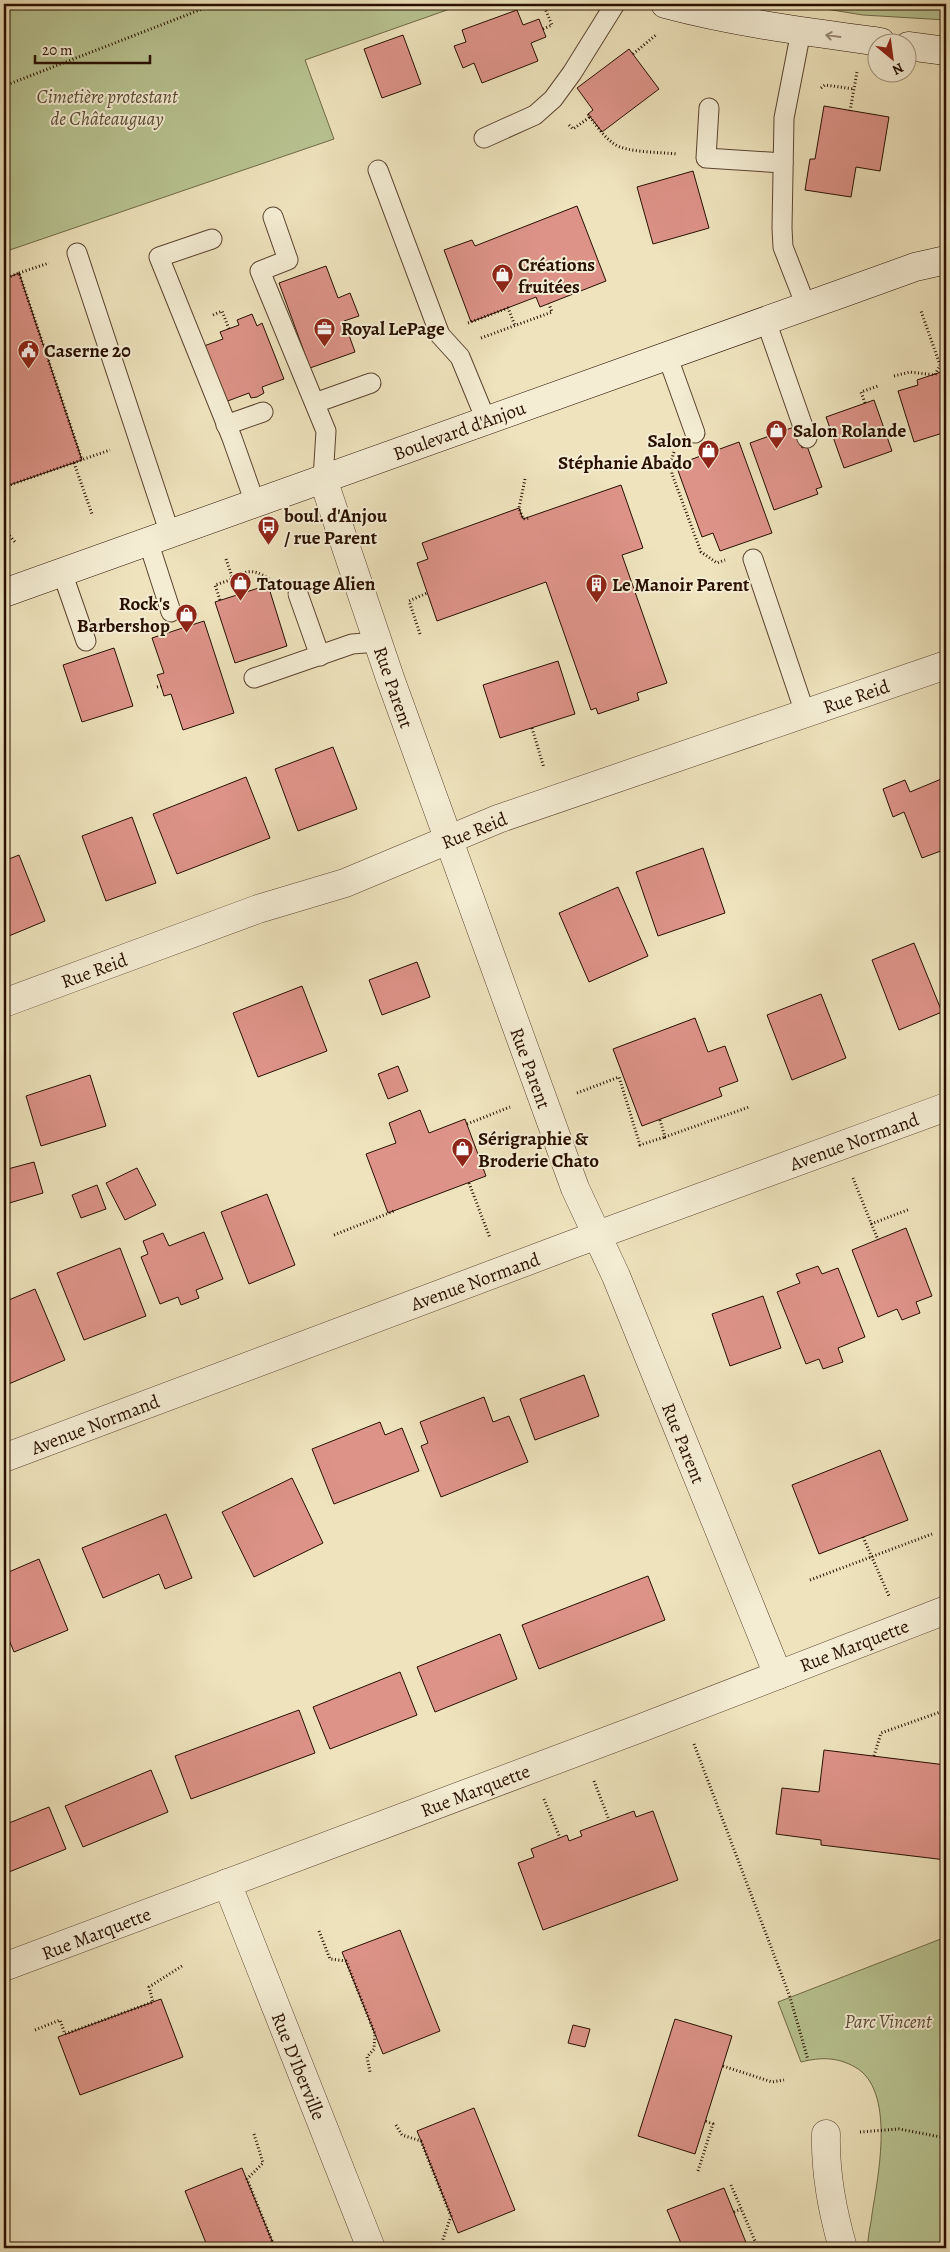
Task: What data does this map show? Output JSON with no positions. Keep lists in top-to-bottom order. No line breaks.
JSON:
{"streets":{"street":["Boulevard d'Anjou","Rue Parent","Rue Reid","Avenue Normand","Rue Marquette","Rue D'Iberville"]},"crossings":[["Boulevard d'Anjou","Rue Parent"],["Rue Parent","Rue Reid"],["Rue Parent","Avenue Normand"],["Rue Parent","Rue Marquette"],["Rue Marquette","Rue D'Iberville"]],"parks":["Cimetière protestant de Châteauguay","Parc Vincent"],"places":{"shop":["Créations fruitées","Salon Rolande","Salon Stéphanie Abado","Tatouage Alien","Rock's Barbershop","Sérigraphie & Broderie Chato"],"office":["Royal LePage"],"public building":["Caserne 20"],"bus stop":["boul. d'Anjou / rue Parent"],"building":["Le Manoir Parent"]},"scale_bar":"20 m","north":"bottom right"}
